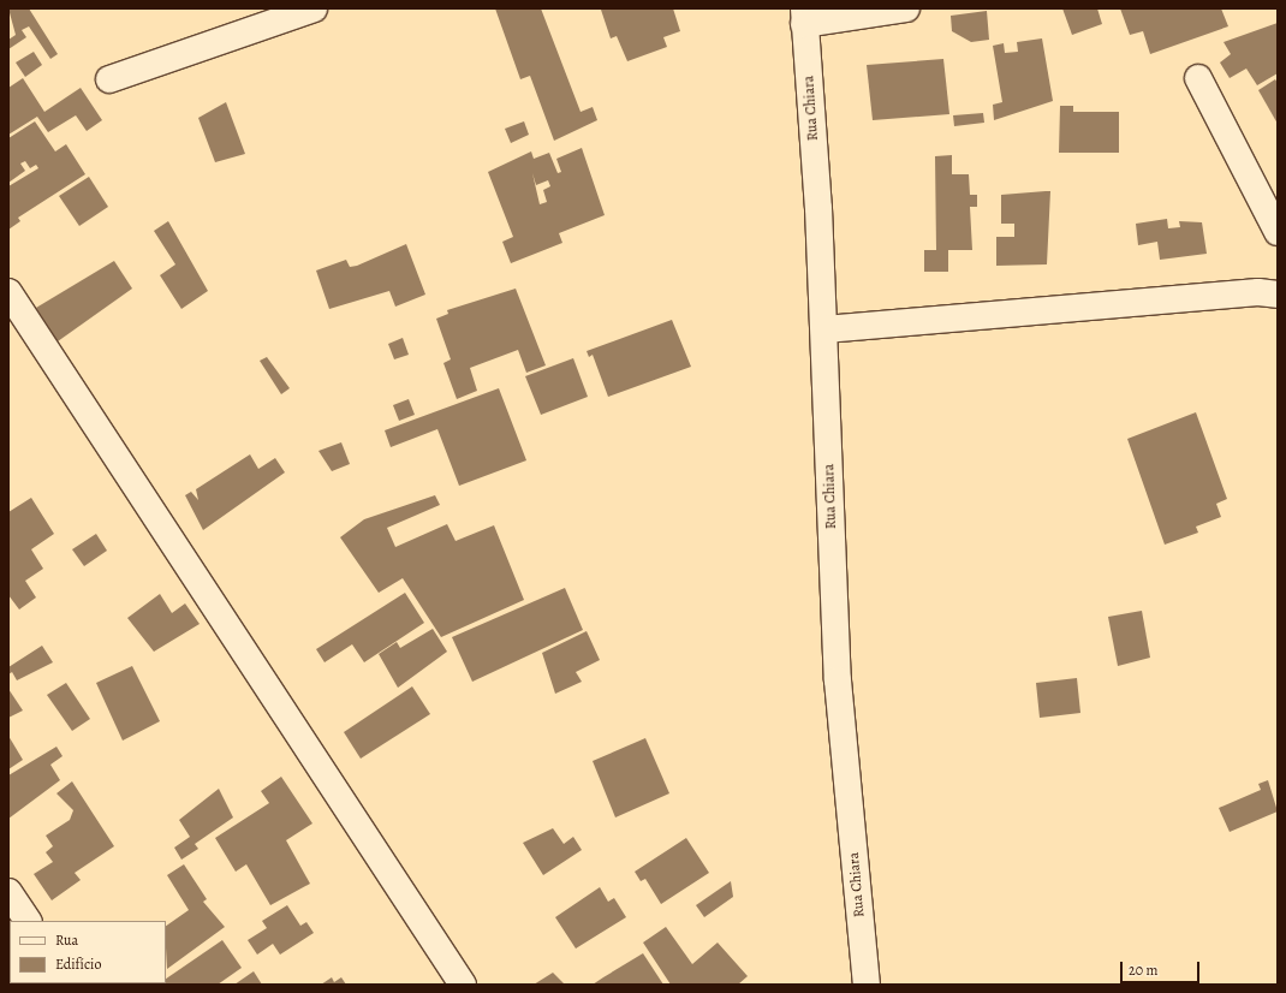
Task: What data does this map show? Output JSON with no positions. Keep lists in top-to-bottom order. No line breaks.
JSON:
{"streets":{"street":["Rua Chiara"]},"legend":["Rua","Edifício"],"scale_bar":"20 m"}
